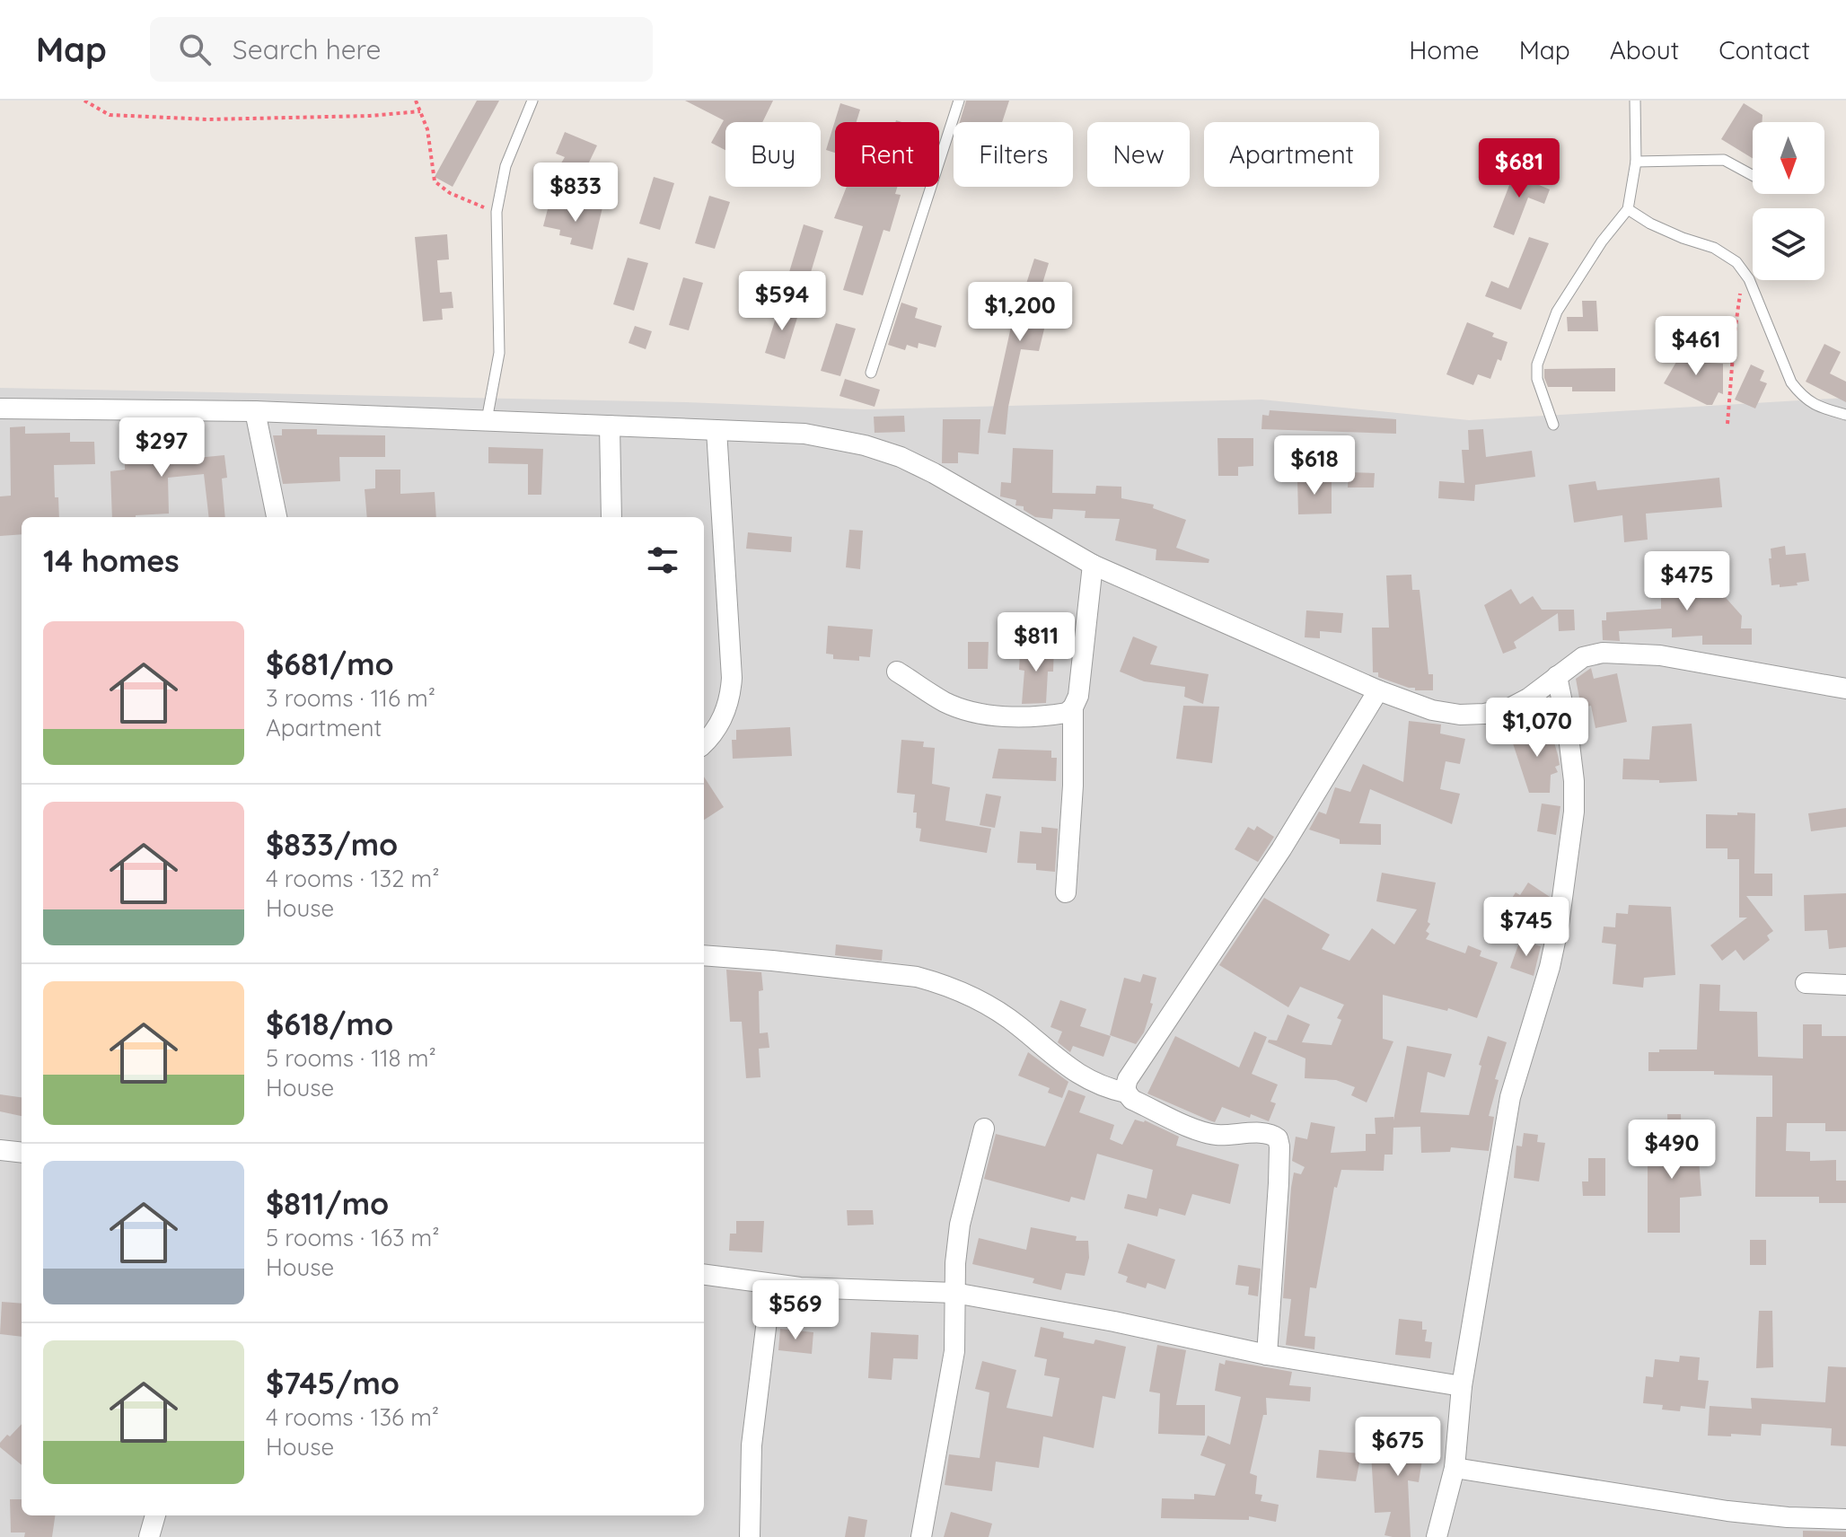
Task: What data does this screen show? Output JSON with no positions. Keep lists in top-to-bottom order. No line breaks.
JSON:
{"north":"bottom","page":{"header":"Map","search":"Search here","nav":["Home","Map","About","Contact"],"chip":["Buy","Rent","Filters","New","Apartment"],"price":["$681","$833","$594","$1,200","$461","$297","$618","$475","$811","$1,070","$745","$490","$569","$675"],"heading":"14 homes","list":[{"name":"$681/mo","note":"3 rooms · 116 m² · Apartment"},{"name":"$833/mo","note":"4 rooms · 132 m² · House"},{"name":"$618/mo","note":"5 rooms · 118 m² · House"},{"name":"$811/mo","note":"5 rooms · 163 m² · House"},{"name":"$745/mo","note":"4 rooms · 136 m² · House"}]}}
